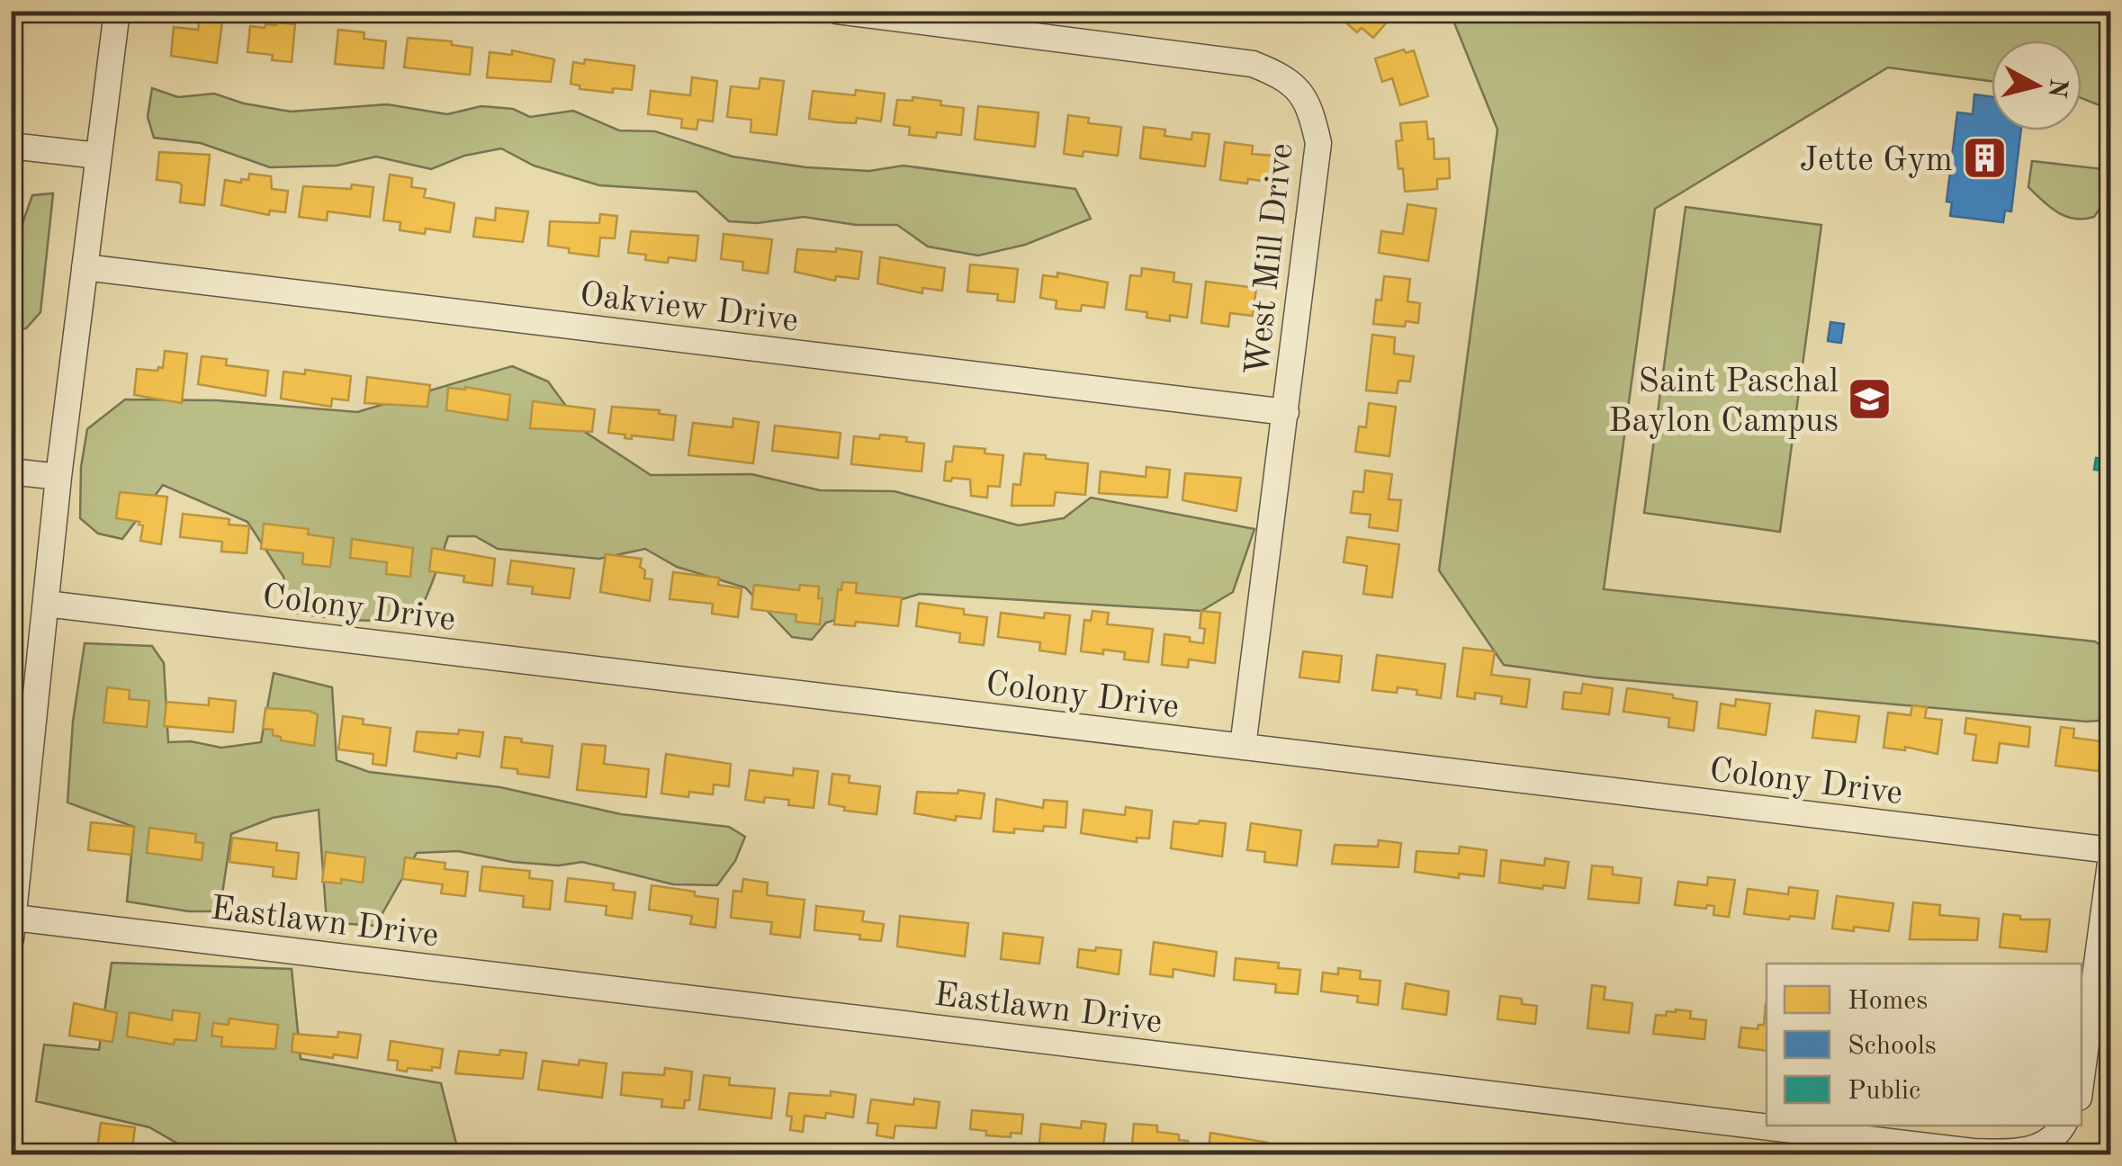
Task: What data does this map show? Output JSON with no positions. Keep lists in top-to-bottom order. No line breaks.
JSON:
{"streets":{"street":["West Mill Drive","Oakview Drive","Colony Drive","Eastlawn Drive"]},"crossings":[["West Mill Drive","Oakview Drive"],["West Mill Drive","Colony Drive"]],"places":{"building":["Jette Gym"],"school or university":["Saint Paschal Baylon Campus"]},"legend":["Homes","Schools","Public"],"north":"right"}
